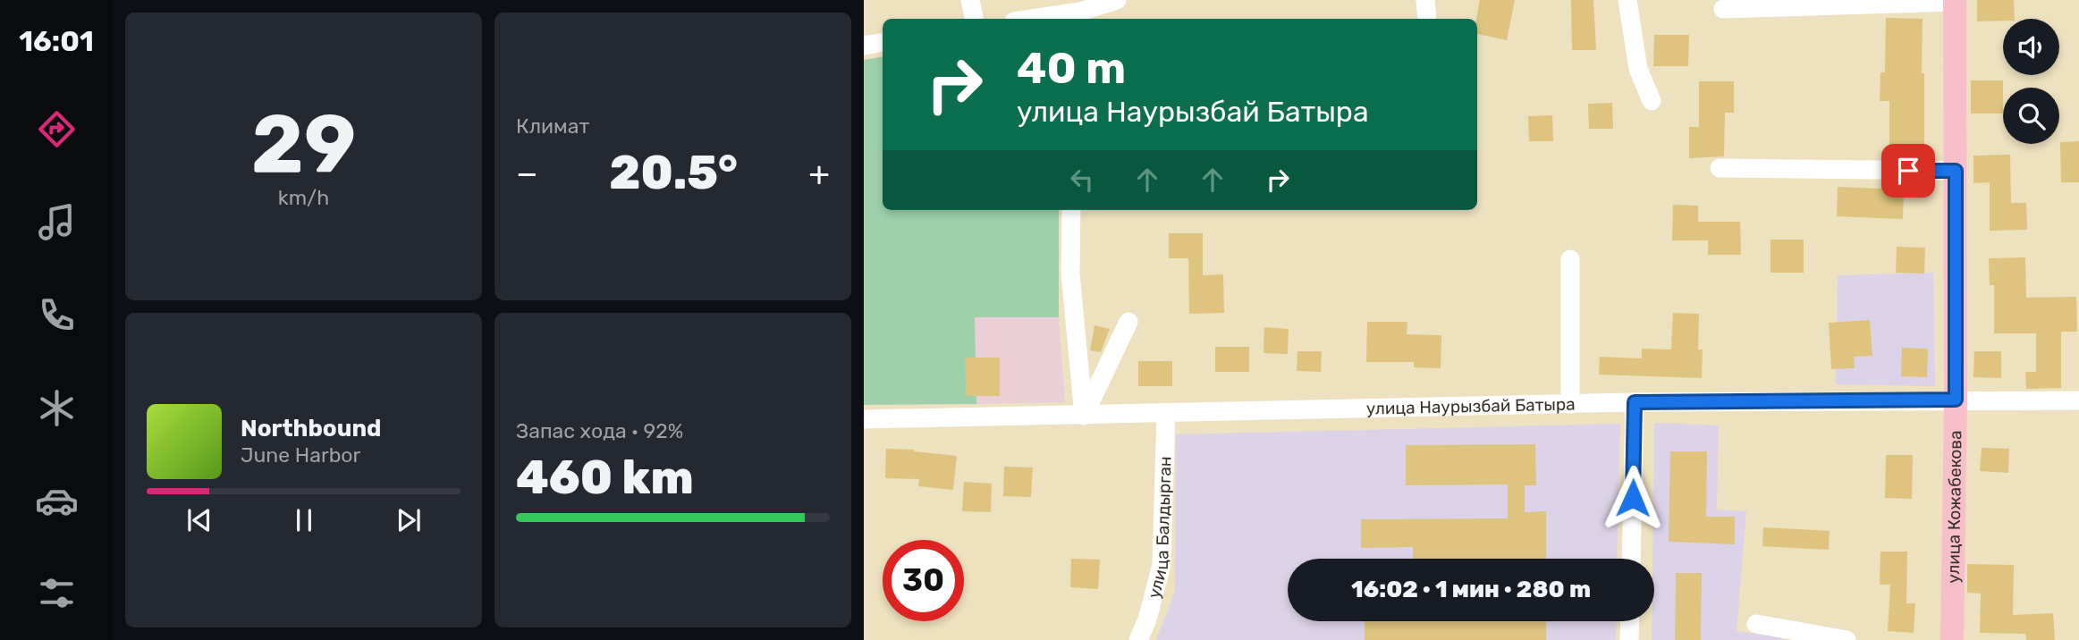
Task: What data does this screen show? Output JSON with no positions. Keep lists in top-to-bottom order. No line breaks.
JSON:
{"streets":{"main road":["улица Кожабекова"],"street":["улица Наурызбай Батыра","улица Балдырган"]},"crossings":[["улица Наурызбай Батыра","улица Кожабекова"],["улица Наурызбай Батыра","улица Балдырган"]],"page":{"tabs":"16:01","tile":[["29","km/h"],"Климат",["Запас хода · 92%","460 km"]],"turn":["40 m","улица Наурызбай Батыра"],"heat":["−","20.5°","+"],"song":["Northbound","June Harbor"],"limit":"30","trip":"16:02 · 1 мин · 280 m"}}
